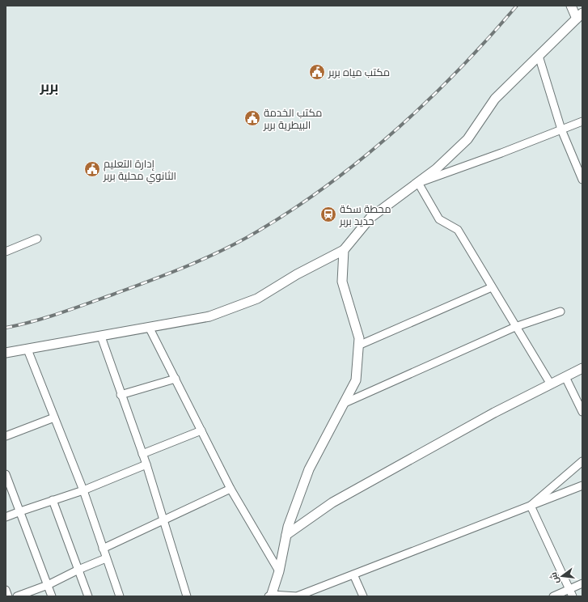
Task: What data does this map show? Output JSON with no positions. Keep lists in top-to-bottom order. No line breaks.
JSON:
{"districts":["بربر"],"places":{"public building":["مكتب مياه بربر","مكتب الخدمة البيطرية بربر","إدارة التعليم الثانوي محلية بربر"],"station":["محطة سكة حديد بربر"]},"north":"left"}
